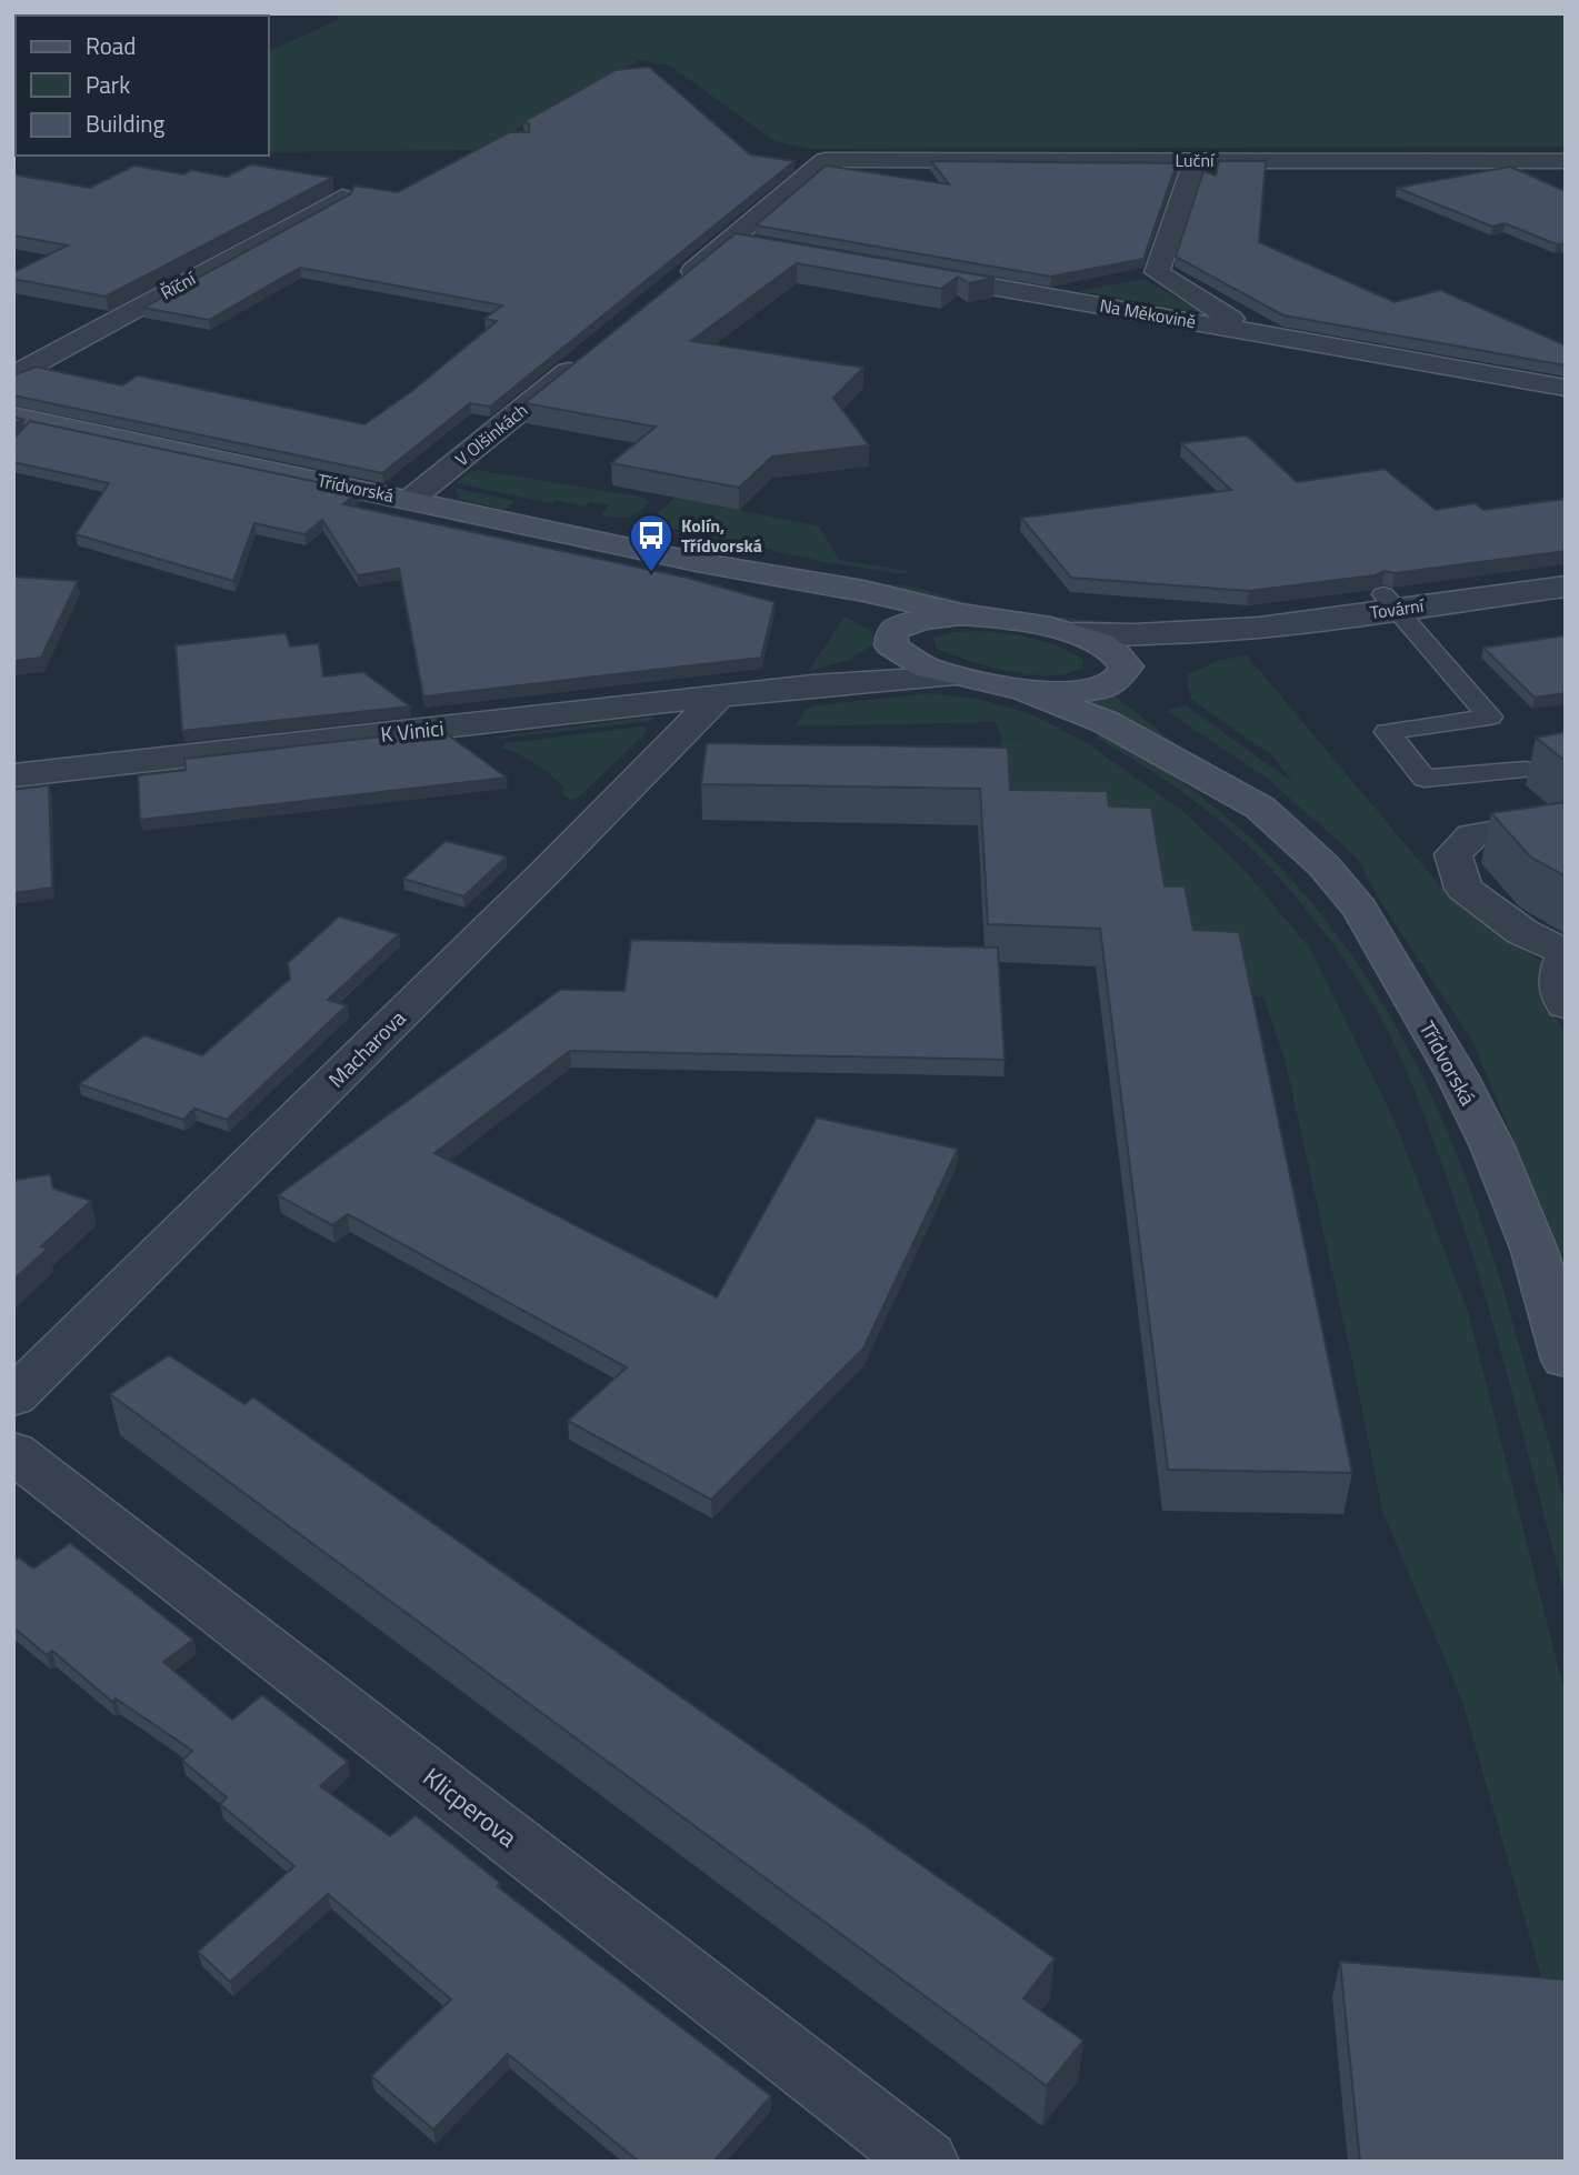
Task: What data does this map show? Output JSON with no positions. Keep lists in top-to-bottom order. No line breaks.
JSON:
{"streets":{"main road":["Třídvorská"],"street":["Luční","Říční","Na Měkovině","V Olšinkách","Tovární","K Vinici","Macharova","Klicperova"]},"crossings":[["V Olšinkách","Třídvorská"],["Třídvorská","Tovární"],["Třídvorská","K Vinici"],["K Vinici","Macharova"]],"places":{"bus stop":["Kolín, Třídvorská"]},"legend":["Road","Park","Building"]}
